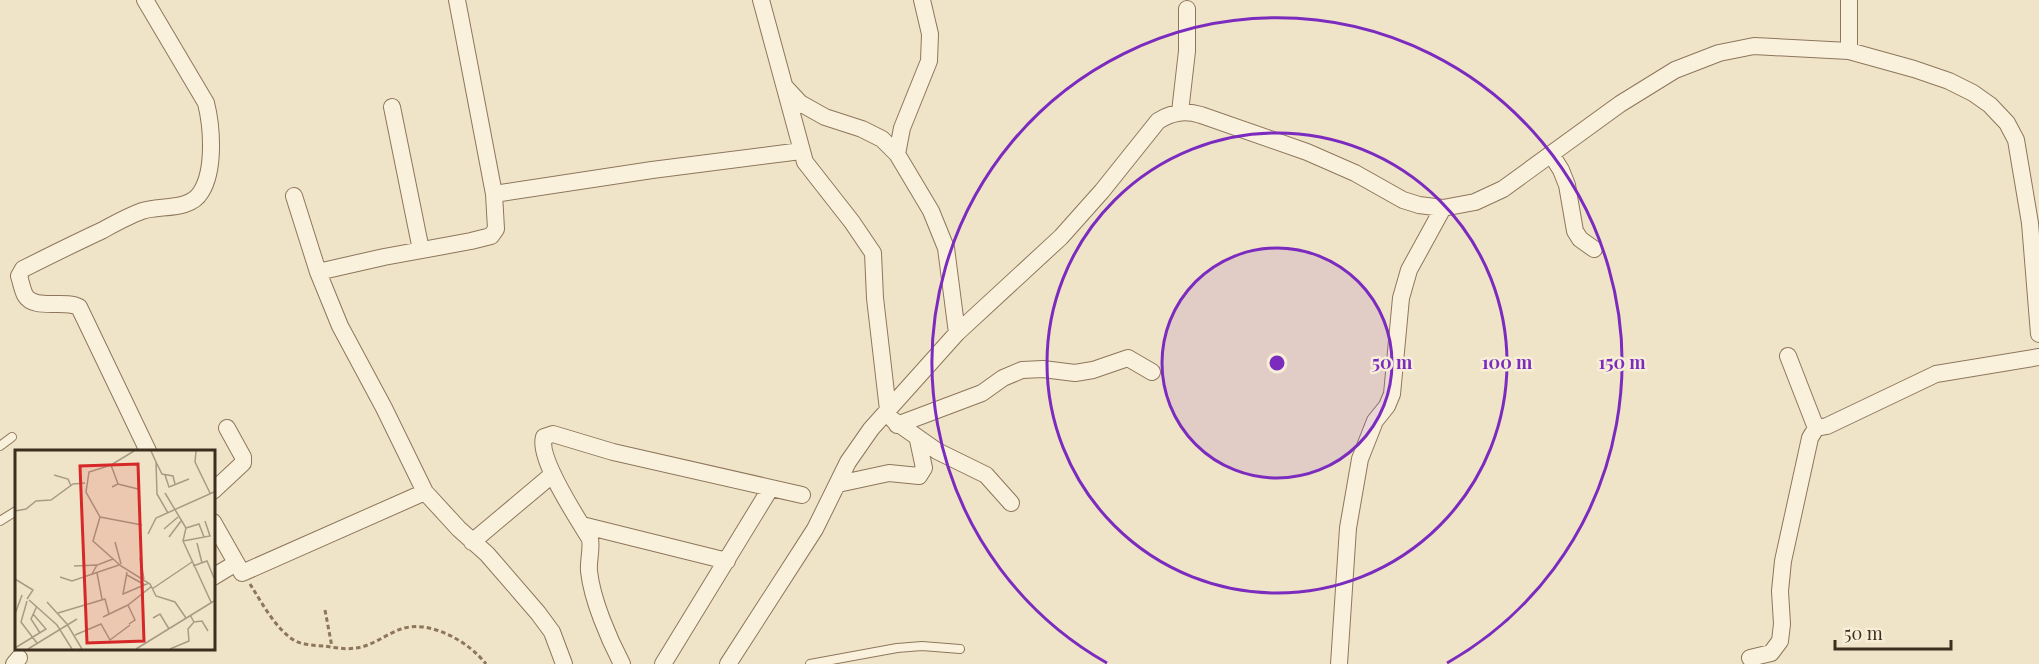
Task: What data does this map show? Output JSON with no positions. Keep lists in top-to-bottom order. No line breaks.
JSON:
{"scale_bar":"50 m","rings":["50 m","100 m","150 m"]}
